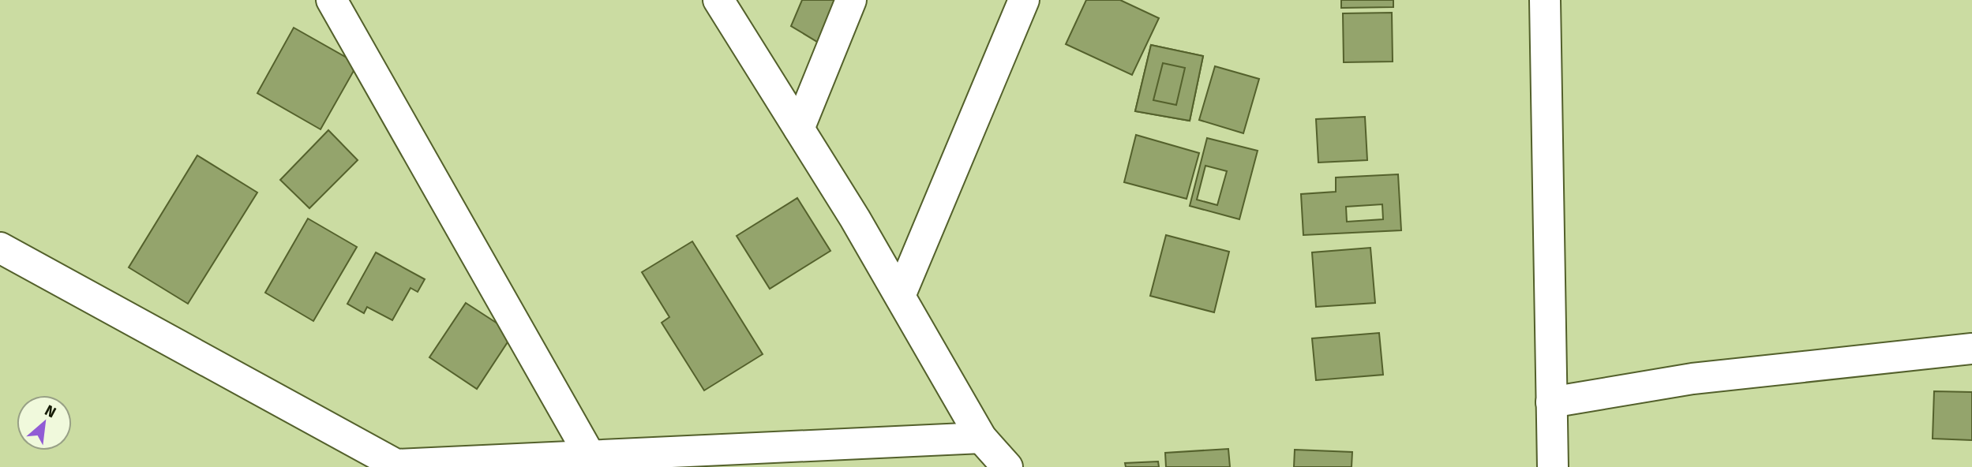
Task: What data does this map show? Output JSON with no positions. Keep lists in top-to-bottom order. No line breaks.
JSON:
{"north":"top right"}
